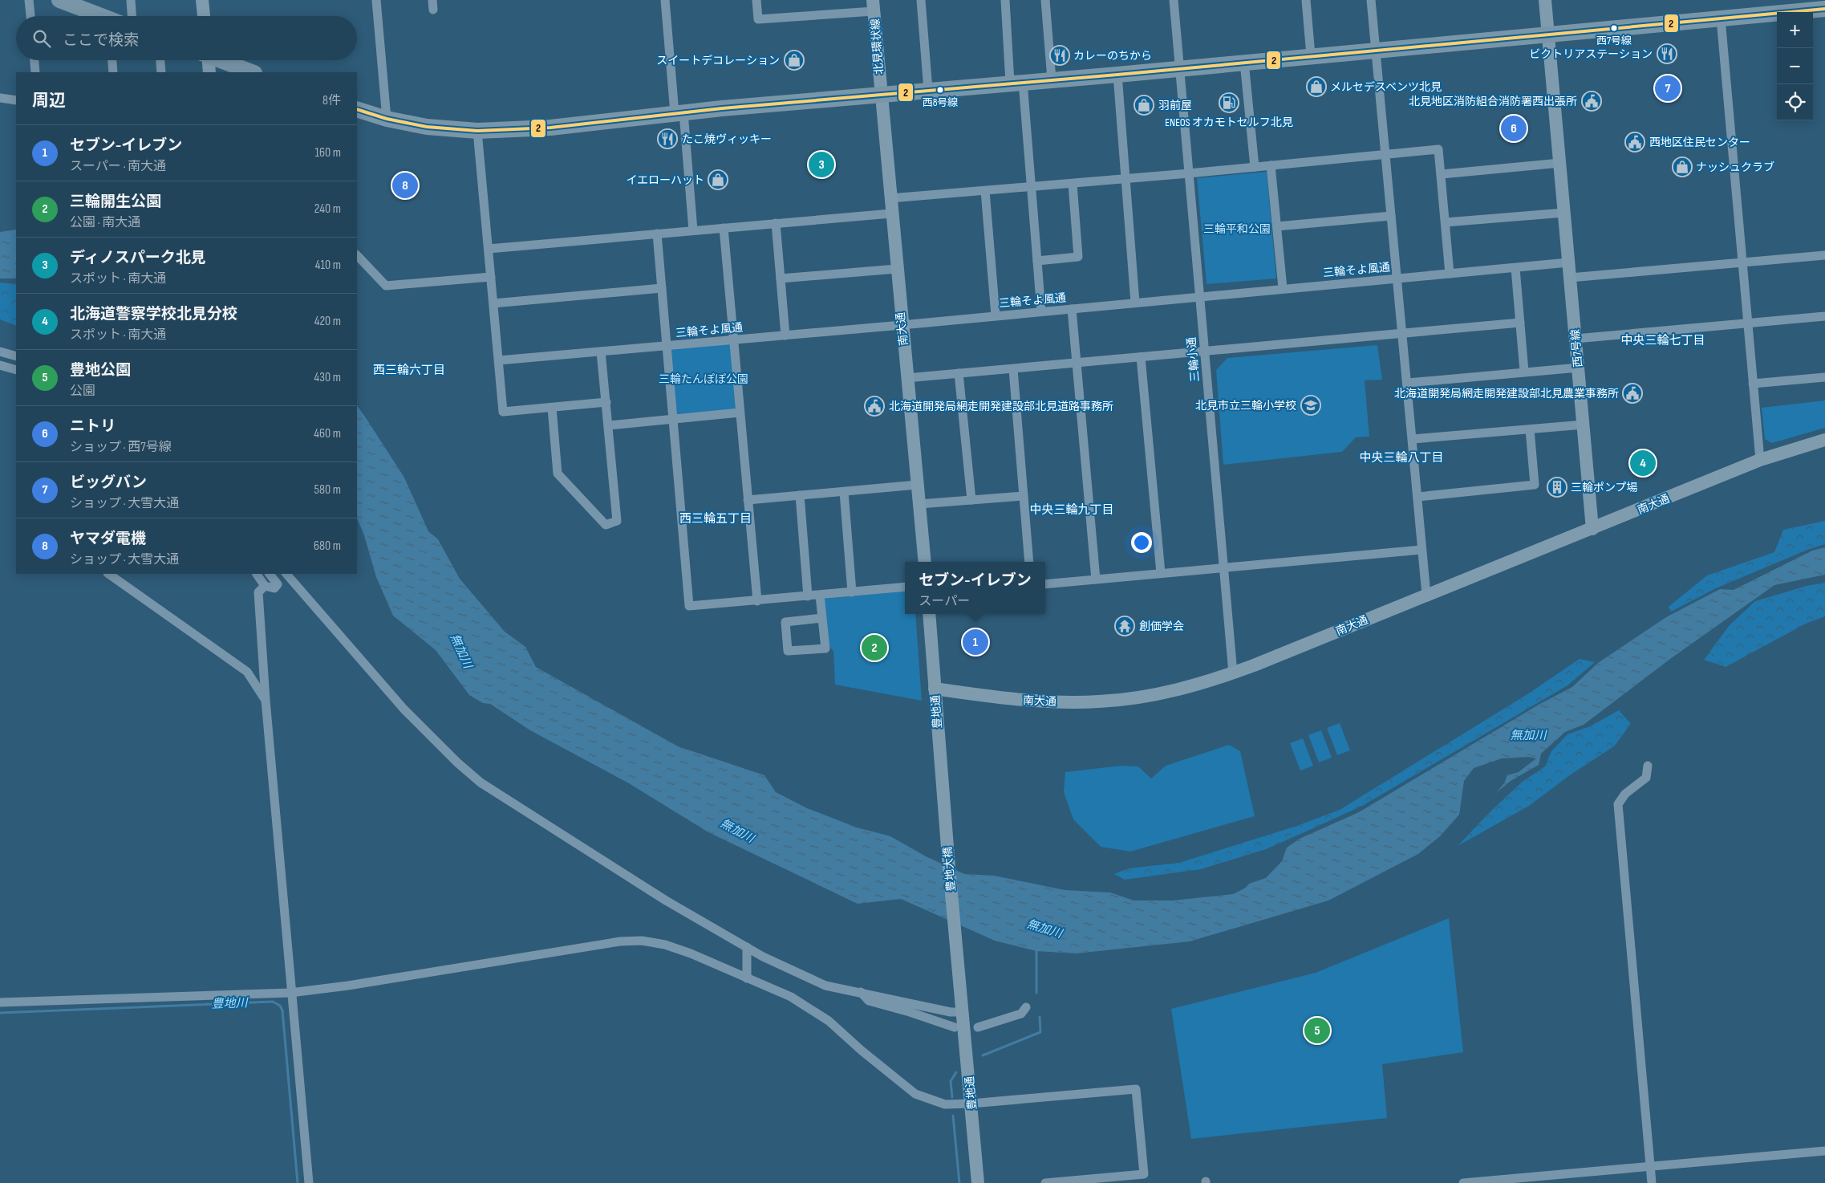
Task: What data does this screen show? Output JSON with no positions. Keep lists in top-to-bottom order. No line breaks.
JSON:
{"streets":{"street":["北見環状線","三輪そよ風通","南大通","西7号線","三輪小通","豊地通","豊地大橋"]},"crossings":[["北見環状線","南大通"],["三輪そよ風通","南大通"],["三輪そよ風通","西7号線"],["三輪そよ風通","三輪小通"],["南大通","西7号線"],["南大通","三輪小通"],["南大通","豊地通"],["豊地通","豊地大橋"]],"districts":["中央三輪七丁目","西三輪六丁目","中央三輪八丁目","中央三輪九丁目","西三輪五丁目"],"water":["無加川","豊地川"],"parks":["三輪平和公園","三輪たんぽぽ公園"],"places":{"other":["西7号線","西8号線"],"restaurant":["ビクトリアステーション","カレーのちから","たこ焼ヴィッキー"],"shop":["スイートデコレーション","メルセデスベンツ北見","羽前屋","ナッシュクラブ","イエローハット"],"public building":["北見地区消防組合消防署西出張所","西地区住民センター","北海道開発局網走開発建設部北見農業事務所","北海道開発局網走開発建設部北見道路事務所"],"fuel station":["ENEOS オカモトセルフ北見"],"school or university":["北見市立三輪小学校"],"building":["三輪ポンプ場"],"temple":["創価学会"]},"lines":["transit line 2"],"page":{"map_buttons":["+","−"],"search":"ここで検索","heading":["周辺","8件"],"pins":["7","6","3","8","4","1","2","5"],"list":[{"mark":"1","name":"セブン-イレブン","note":"スーパー · 南大通","value":"160 m"},{"mark":"2","name":"三輪開生公園","note":"公園 · 南大通","value":"240 m"},{"mark":"3","name":"ディノスパーク北見","note":"スポット · 南大通","value":"410 m"},{"mark":"4","name":"北海道警察学校北見分校","note":"スポット · 南大通","value":"420 m"},{"mark":"5","name":"豊地公園","note":"公園","value":"430 m"},{"mark":"6","name":"ニトリ","note":"ショップ · 西7号線","value":"460 m"},{"mark":"7","name":"ビッグバン","note":"ショップ · 大雪大通","value":"580 m"},{"mark":"8","name":"ヤマダ電機","note":"ショップ · 大雪大通","value":"680 m"}],"popup":["セブン-イレブン","スーパー"]}}
